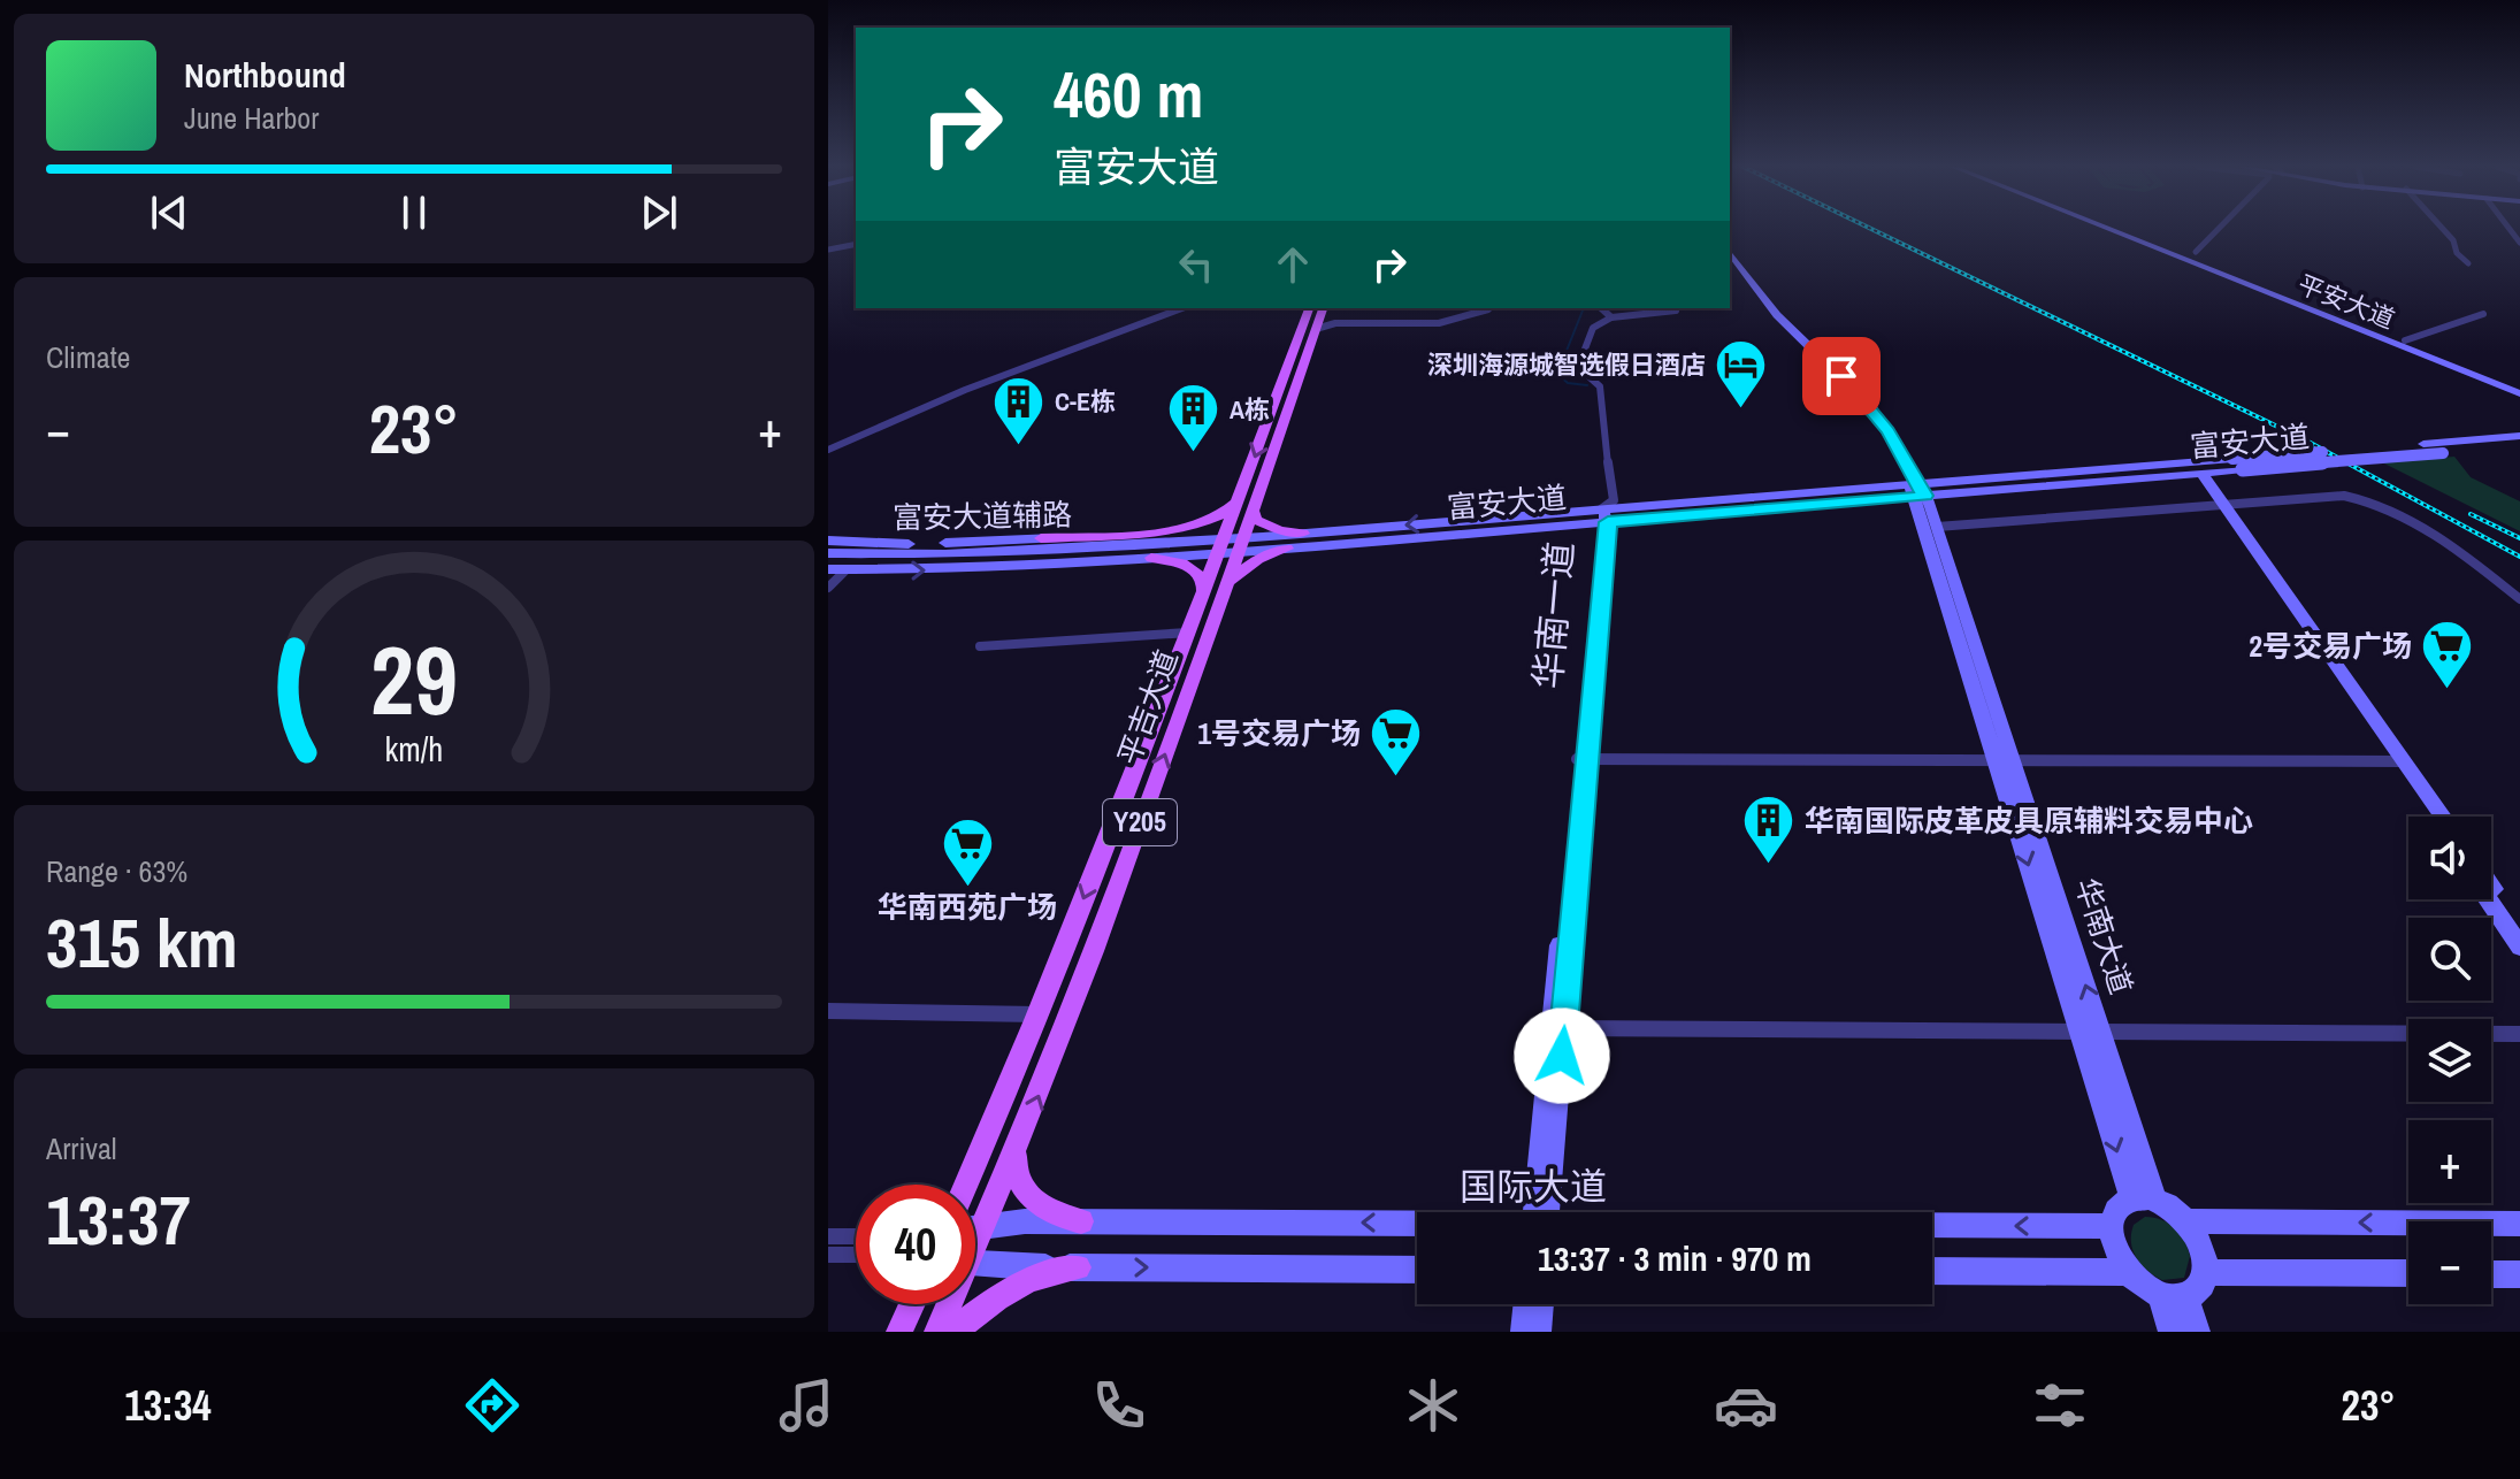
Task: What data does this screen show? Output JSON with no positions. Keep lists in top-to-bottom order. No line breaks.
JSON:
{"streets":{"main road":["平吉大道","Y205"],"street":["平安大道","富安大道","富安大道辅路","华南一道","华南大道","国际大道"]},"crossings":[["富安大道","富安大道辅路"],["富安大道","华南一道"],["富安大道","平吉大道"],["富安大道","华南大道"],["平吉大道","国际大道"],["华南大道","国际大道"]],"places":{"hotel":["深圳海源城智选假日酒店"],"building":["C-E栋","A栋","华南国际皮革皮具原辅料交易中心"],"supermarket":["2号交易广场","1号交易广场","华南西苑广场"]},"page":{"turn":["460 m","富安大道"],"song":["Northbound","June Harbor"],"tile":["Climate",["Range · 63%","315 km"],["Arrival","13:37"]],"heat":["−","23°","+"],"map_buttons":["+","−"],"limit":"40","trip":"13:37 · 3 min · 970 m","tabs":["13:34","23°"],"gauge":["29","km/h"]}}
